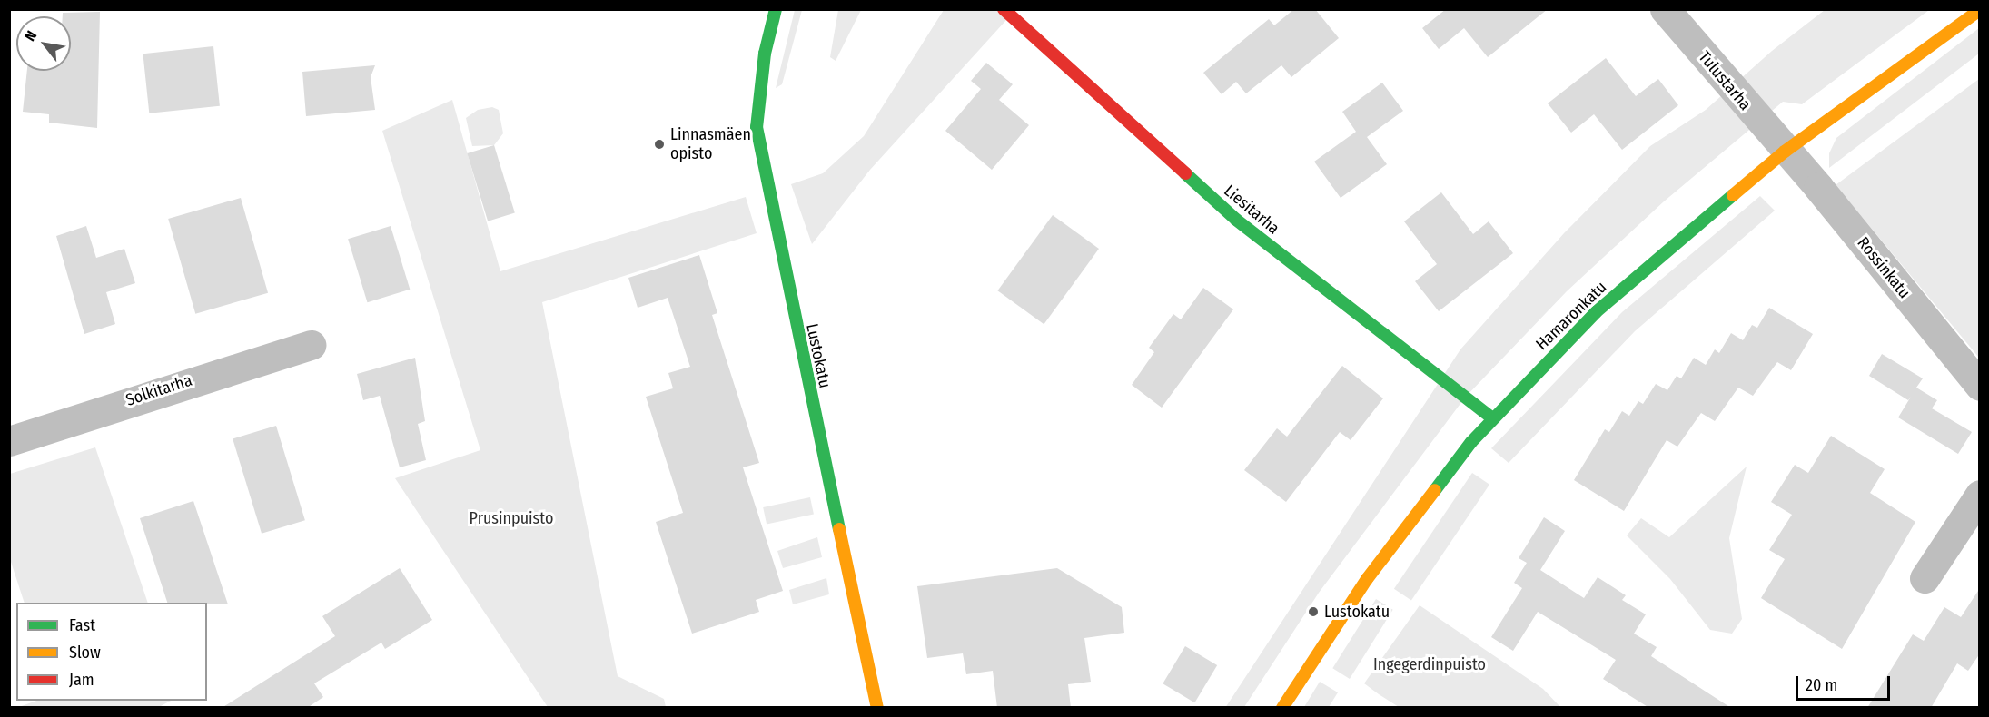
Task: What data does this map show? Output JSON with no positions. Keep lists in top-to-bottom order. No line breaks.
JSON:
{"streets":{"street":["Tulustarha","Liesitarha","Rossinkatu","Hamaronkatu","Lustokatu","Solkitarha"]},"crossings":[["Tulustarha","Rossinkatu"],["Tulustarha","Hamaronkatu"],["Liesitarha","Hamaronkatu"],["Rossinkatu","Hamaronkatu"]],"parks":["Prusinpuisto","Ingegerdinpuisto"],"places":["Linnasmäen opisto","Lustokatu"],"legend":["Fast","Slow","Jam"],"scale_bar":"20 m","north":"top left"}
